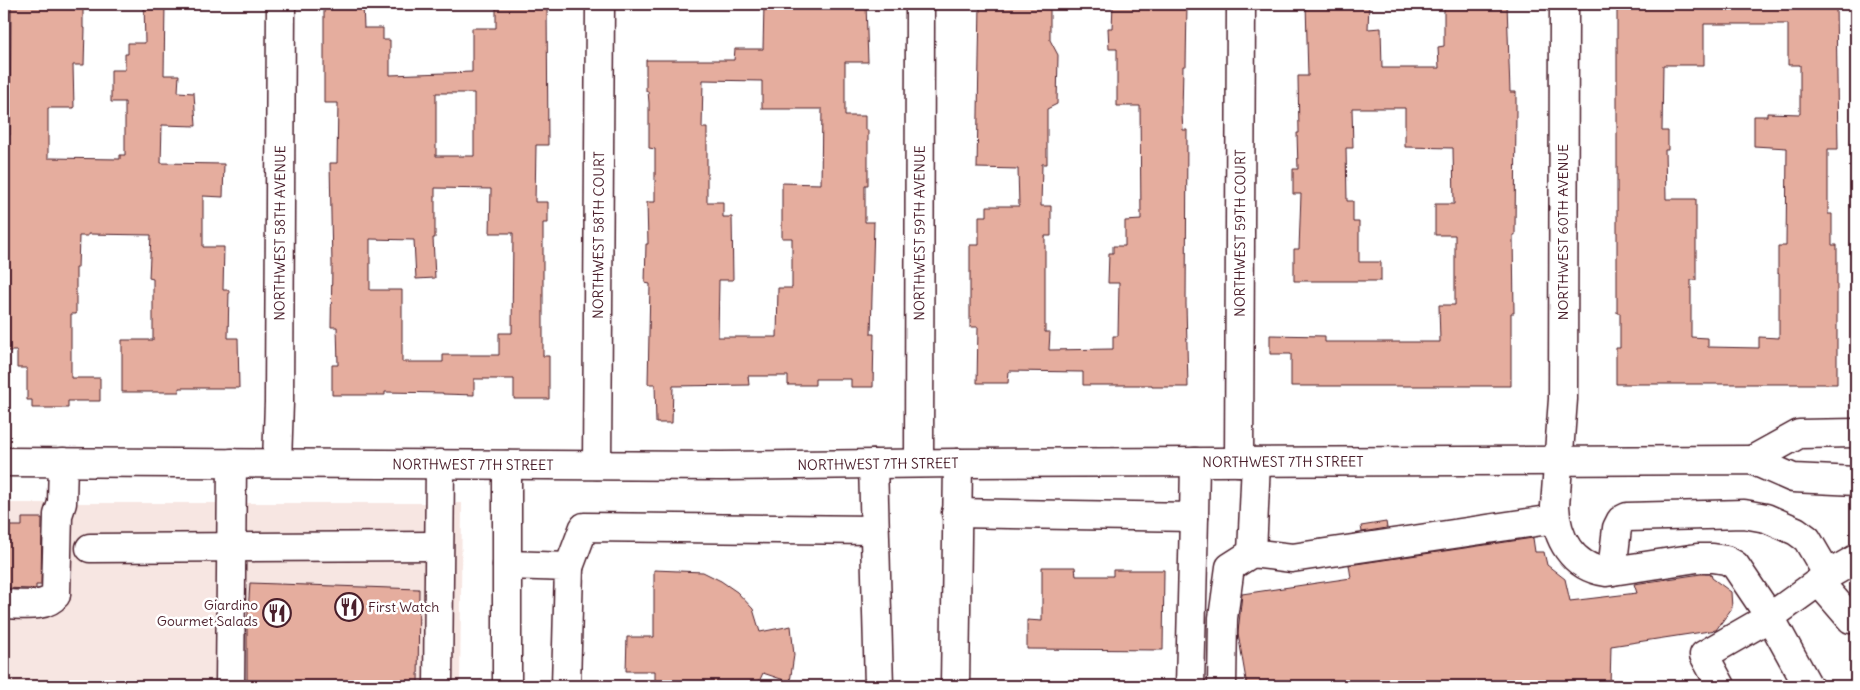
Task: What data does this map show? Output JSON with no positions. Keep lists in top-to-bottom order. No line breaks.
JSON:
{"streets":{"street":["NORTHWEST 60TH AVENUE","NORTHWEST 58TH AVENUE","NORTHWEST 59TH COURT","NORTHWEST 58TH COURT","NORTHWEST 59TH AVENUE","NORTHWEST 7TH STREET"]},"crossings":[["NORTHWEST 60TH AVENUE","NORTHWEST 7TH STREET"],["NORTHWEST 58TH AVENUE","NORTHWEST 7TH STREET"],["NORTHWEST 59TH COURT","NORTHWEST 7TH STREET"],["NORTHWEST 58TH COURT","NORTHWEST 7TH STREET"],["NORTHWEST 59TH AVENUE","NORTHWEST 7TH STREET"]],"places":{"restaurant":["First Watch","Giardino Gourmet Salads"]}}
